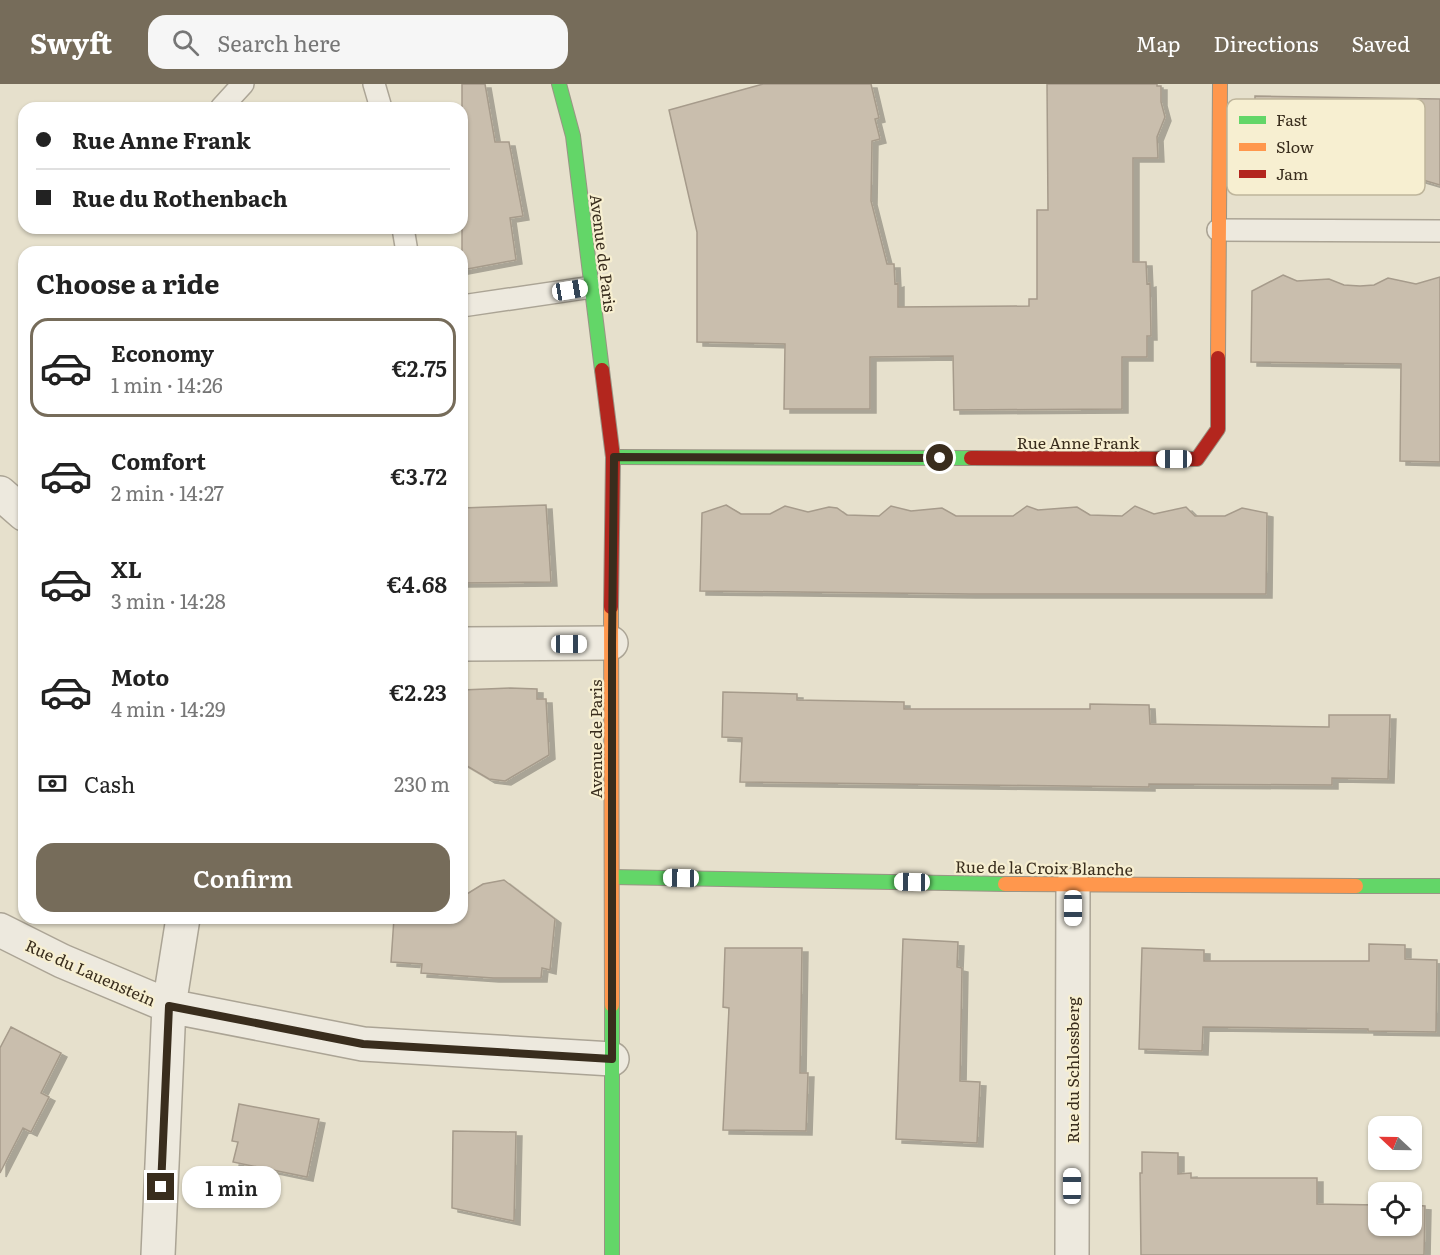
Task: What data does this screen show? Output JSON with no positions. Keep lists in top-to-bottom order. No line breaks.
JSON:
{"streets":{"street":["Avenue de Paris","Rue Anne Frank","Rue de la Croix Blanche","Rue du Lauenstein","Rue du Schlossberg"]},"crossings":[["Avenue de Paris","Rue Anne Frank"],["Avenue de Paris","Rue de la Croix Blanche"],["Avenue de Paris","Rue du Lauenstein"],["Rue de la Croix Blanche","Rue du Schlossberg"]],"legend":["Fast","Slow","Jam"],"north":"left","page":{"header":"Swyft","search":"Search here","nav":["Map","Directions","Saved"],"banner":["Rue Anne Frank","Rue du Rothenbach"],"heading":"Choose a ride","list":[{"name":"Economy","note":"1 min · 14:26","value":"€2.75"},{"name":"Comfort","note":"2 min · 14:27","value":"€3.72"},{"name":"XL","note":"3 min · 14:28","value":"€4.68"},{"name":"Moto","note":"4 min · 14:29","value":"€2.23"}],"pay":["Cash","230 m"],"buttons":"Confirm","bubble":"1 min"}}
